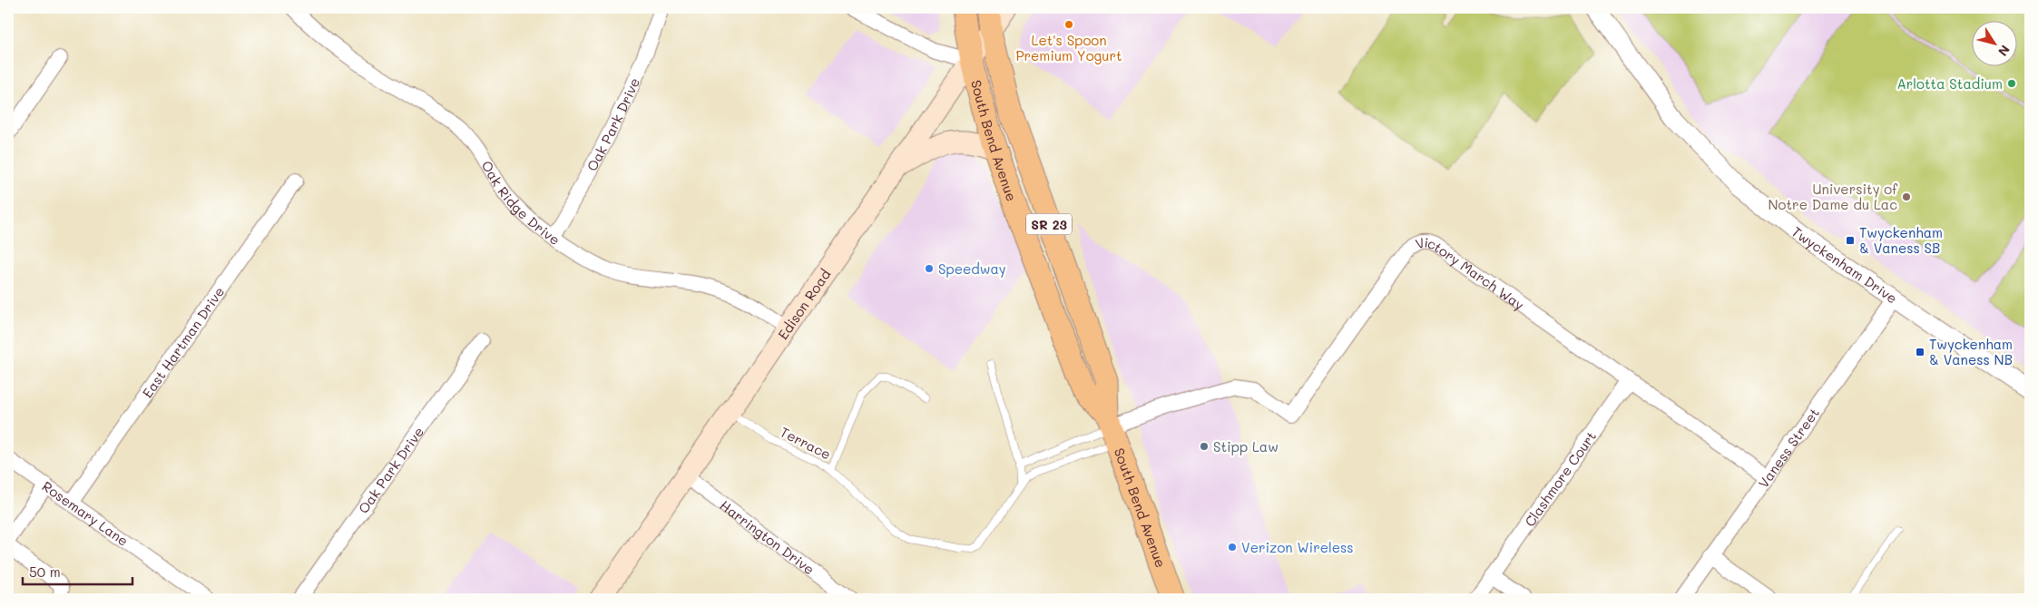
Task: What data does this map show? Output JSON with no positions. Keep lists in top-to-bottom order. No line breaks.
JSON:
{"streets":{"main road":["South Bend Avenue","SR 23","Edison Road"],"street":["Oak Park Drive","Oak Ridge Drive","Twyckenham Drive","Victory March Way","East Hartman Drive","Vaness Street","Clashmore Court","Rosemary Lane","Harrington Drive"],"lane":["Terrace"]},"crossings":[["Oak Park Drive","Oak Ridge Drive"],["South Bend Avenue","Victory March Way"],["South Bend Avenue","Edison Road"],["Oak Ridge Drive","Edison Road"],["Twyckenham Drive","Vaness Street"],["Victory March Way","Vaness Street"],["Victory March Way","Clashmore Court"],["Edison Road","Terrace"],["Edison Road","Harrington Drive"],["East Hartman Drive","Rosemary Lane"]],"places":{"other":["Let's Spoon Premium Yogurt","Arlotta Stadium","University of Notre Dame du Lac","Speedway","Stipp Law","Verizon Wireless"],"transit":["Twyckenham & Vaness SB","Twyckenham & Vaness NB"]},"scale_bar":"50 m","north":"bottom right"}
